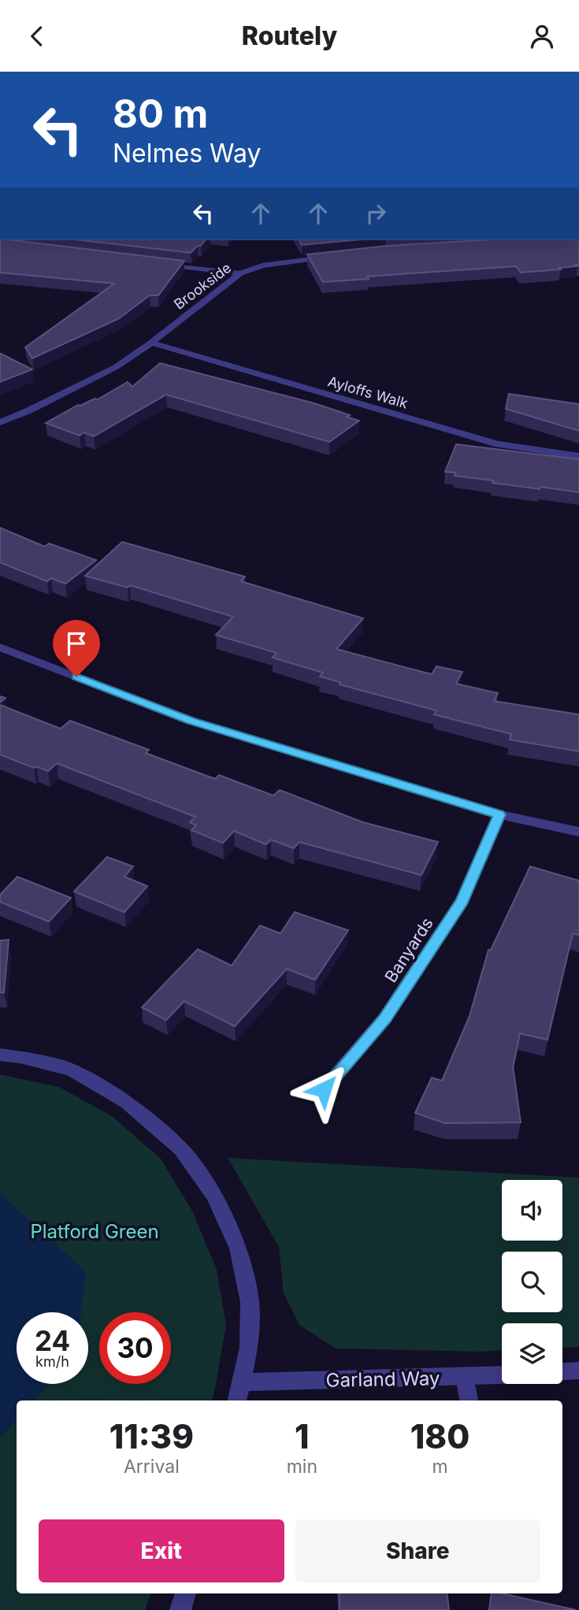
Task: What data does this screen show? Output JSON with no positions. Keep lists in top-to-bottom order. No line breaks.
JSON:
{"streets":{"street":["Brookside","Ayloffs Walk","Banyards","Garland Way"]},"crossings":[["Brookside","Ayloffs Walk"]],"parks":["Platford Green"],"page":{"header":"Routely","turn":["80 m","Nelmes Way"],"speed":"24 km/h","limit":"30","eta":["11:39","Arrival","1","min","180","m"],"buttons":["Exit","Share"]}}
